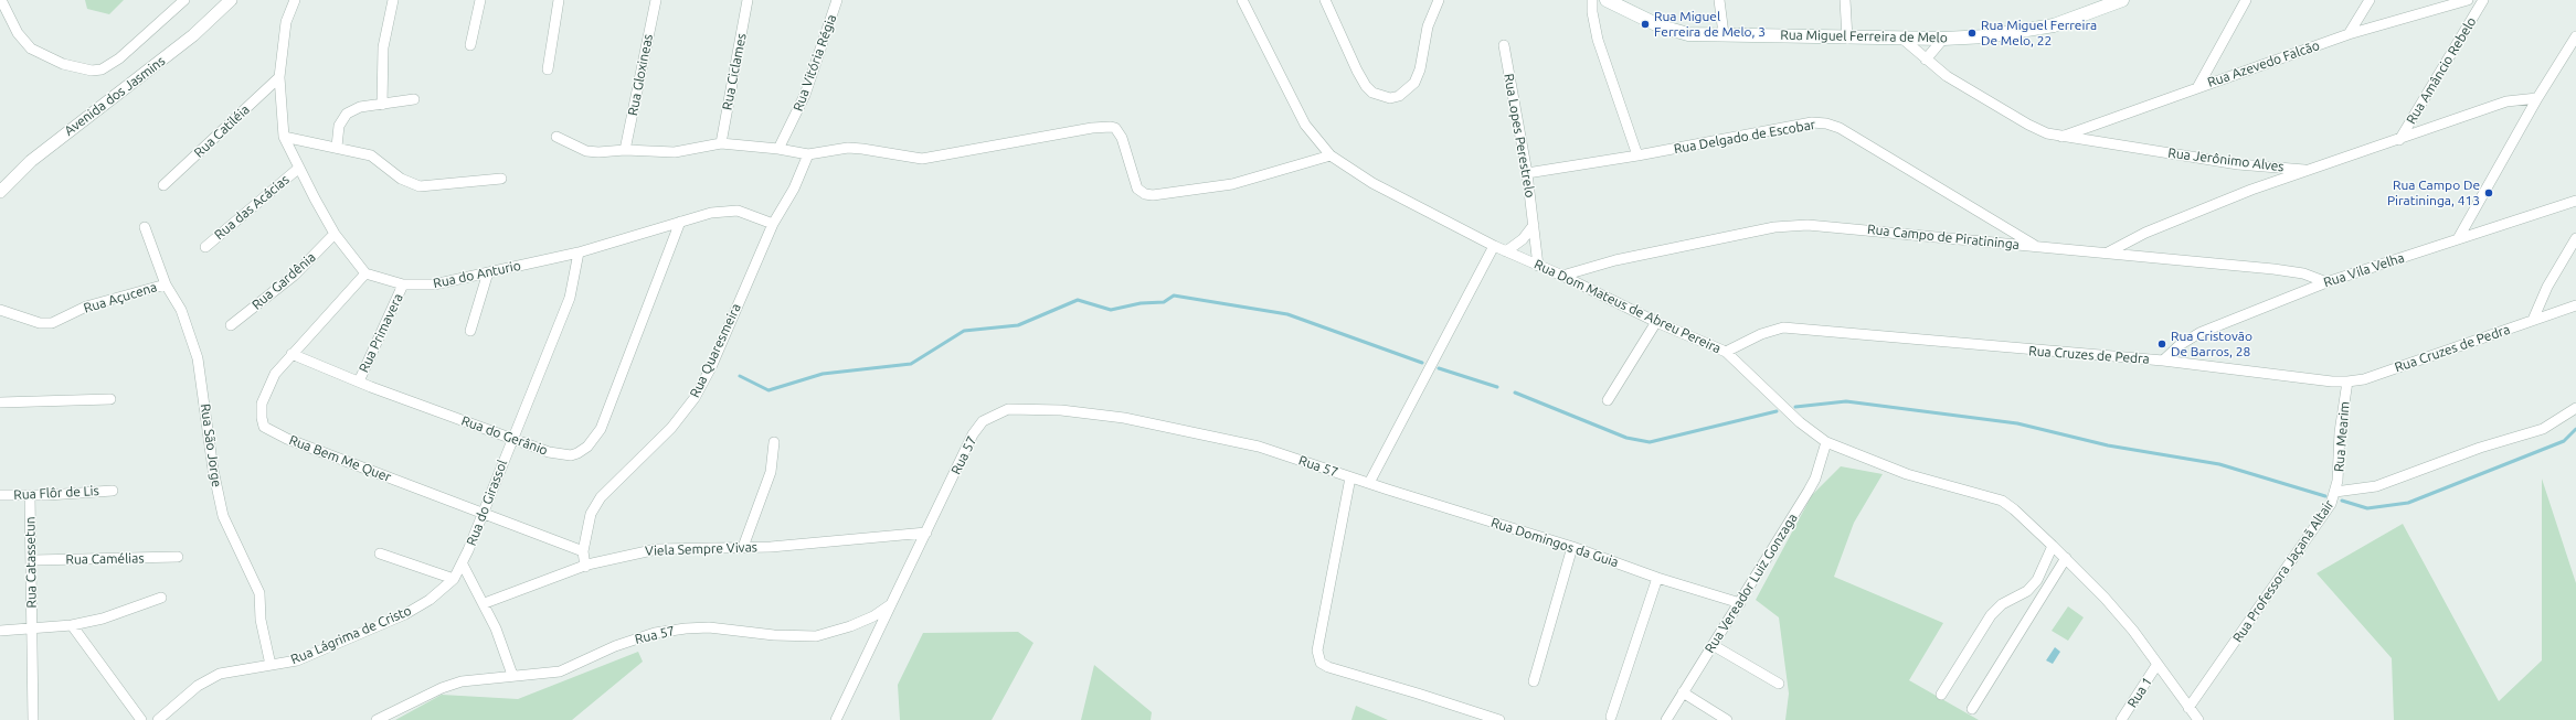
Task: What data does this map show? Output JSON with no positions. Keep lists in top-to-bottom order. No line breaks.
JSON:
{"streets":{"main road":["Rua Miguel Ferreira de Melo"],"street":["Rua Vitória Régia","Rua Azevedo Falcão","Rua Amâncio Rebelo","Rua Ciclames","Rua Gloxineas","Avenida dos Jasmins","Rua Catiléia","Rua Lopes Perestrelo","Rua Delgado de Escobar","Rua Jerônimo Alves","Rua das Acácias","Rua Campo de Piratininga","Rua Vila Velha","Rua do Anturio","Rua Gardênia","Rua Açucena","Rua Dom Mateus de Abreu Pereira","Rua Primavera","Rua Cruzes de Pedra","Rua Quaresmeira","Rua do Gerânio","Rua Mearim","Rua São Jorge","Rua 57","Rua Bem Me Quer","Rua Flôr de Lis","Rua do Girassol","Rua Domingos da Guia","Viela Sempre Vivas","Rua Camélias","Rua Catassetun","Rua Professora Jaçanã Altair","Rua Vereador Luiz Gonzaga","Rua Lágrima de Cristo","Rua 1"]},"crossings":[["Rua Miguel Ferreira de Melo","Rua Jerônimo Alves"],["Rua Azevedo Falcão","Rua Jerônimo Alves"],["Rua Amâncio Rebelo","Rua Jerônimo Alves"],["Rua Lopes Perestrelo","Rua Delgado de Escobar"],["Rua Lopes Perestrelo","Rua Dom Mateus de Abreu Pereira"],["Rua Delgado de Escobar","Rua Campo de Piratininga"],["Rua Campo de Piratininga","Rua Vila Velha"],["Rua Campo de Piratininga","Rua Dom Mateus de Abreu Pereira"],["Rua Vila Velha","Rua Cruzes de Pedra"],["Rua do Anturio","Rua Primavera"],["Rua do Anturio","Rua Quaresmeira"],["Rua do Anturio","Rua do Gerânio"],["Rua do Anturio","Rua Bem Me Quer"],["Rua do Anturio","Rua do Girassol"],["Rua Açucena","Rua São Jorge"],["Rua Dom Mateus de Abreu Pereira","Rua Cruzes de Pedra"],["Rua Dom Mateus de Abreu Pereira","Rua Professora Jaçanã Altair"],["Rua Dom Mateus de Abreu Pereira","Rua Vereador Luiz Gonzaga"],["Rua Dom Mateus de Abreu Pereira","Rua 1"],["Rua Primavera","Rua do Gerânio"],["Rua Cruzes de Pedra","Rua Mearim"],["Rua Quaresmeira","Rua Bem Me Quer"],["Rua do Gerânio","Rua Bem Me Quer"],["Rua do Gerânio","Rua do Girassol"],["Rua Mearim","Rua Professora Jaçanã Altair"],["Rua São Jorge","Rua Lágrima de Cristo"],["Rua 57","Rua Domingos da Guia"],["Rua 57","Viela Sempre Vivas"],["Rua Bem Me Quer","Rua do Girassol"],["Rua Flôr de Lis","Rua Catassetun"],["Rua do Girassol","Rua Lágrima de Cristo"],["Rua Domingos da Guia","Rua Vereador Luiz Gonzaga"],["Rua Camélias","Rua Catassetun"]],"places":["Rua Miguel Ferreira de Melo, 3","Rua Miguel Ferreira De Melo, 22","Rua Campo De Piratininga, 413","Rua Cristovão De Barros, 28"]}
